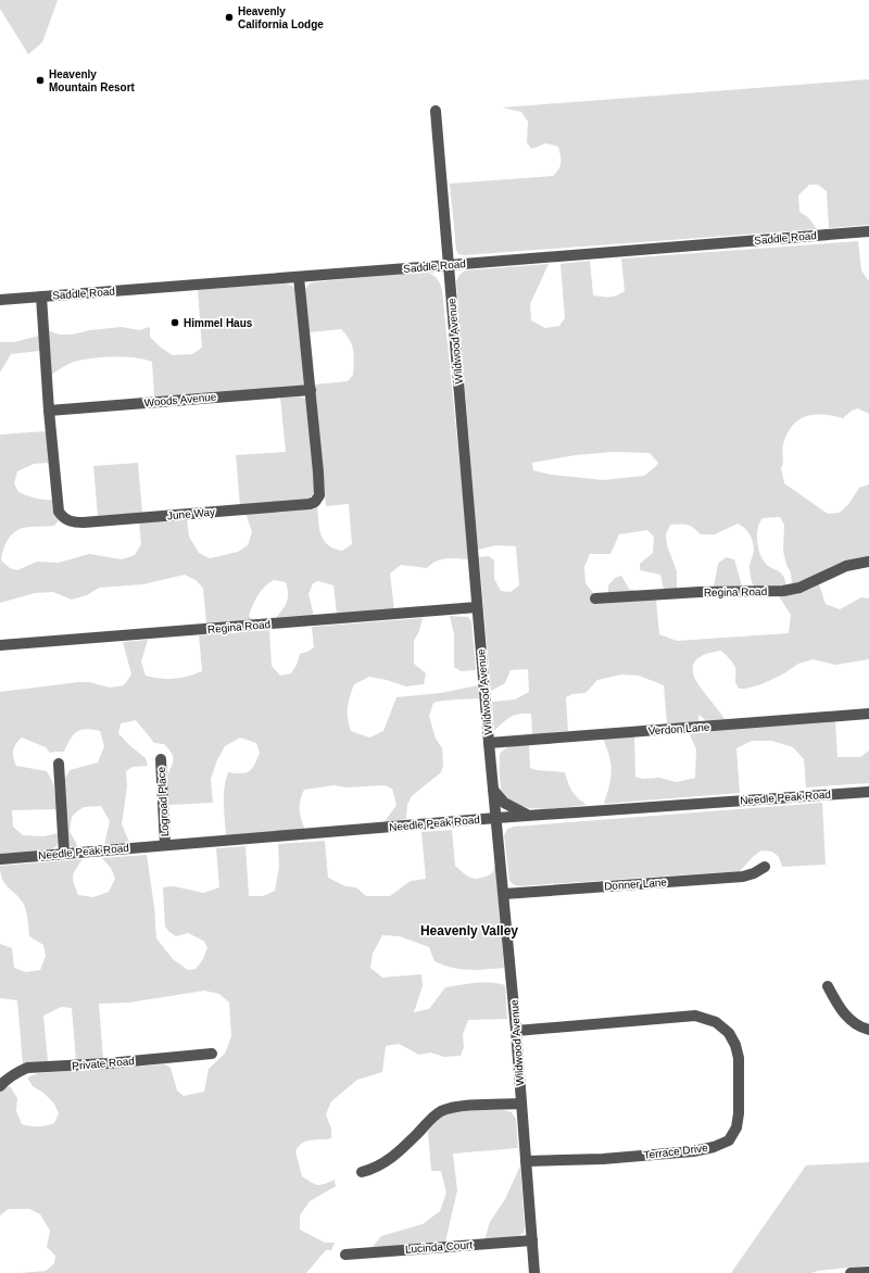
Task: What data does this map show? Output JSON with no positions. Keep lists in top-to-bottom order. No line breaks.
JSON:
{"streets":{"street":["Saddle Road","Wildwood Avenue","Woods Avenue","June Way","Regina Road","Verdon Lane","Needle Peak Road","Logroad Place","Donner Lane","Private Road","Terrace Drive","Lucinda Court"]},"crossings":[["Saddle Road","Wildwood Avenue"],["Saddle Road","June Way"],["Wildwood Avenue","Regina Road"],["Wildwood Avenue","Verdon Lane"],["Wildwood Avenue","Needle Peak Road"],["Wildwood Avenue","Donner Lane"],["Wildwood Avenue","Terrace Drive"],["Wildwood Avenue","Lucinda Court"],["Woods Avenue","June Way"],["Needle Peak Road","Logroad Place"]],"districts":["Heavenly Valley"],"places":["Heavenly California Lodge","Heavenly Mountain Resort","Himmel Haus"]}
